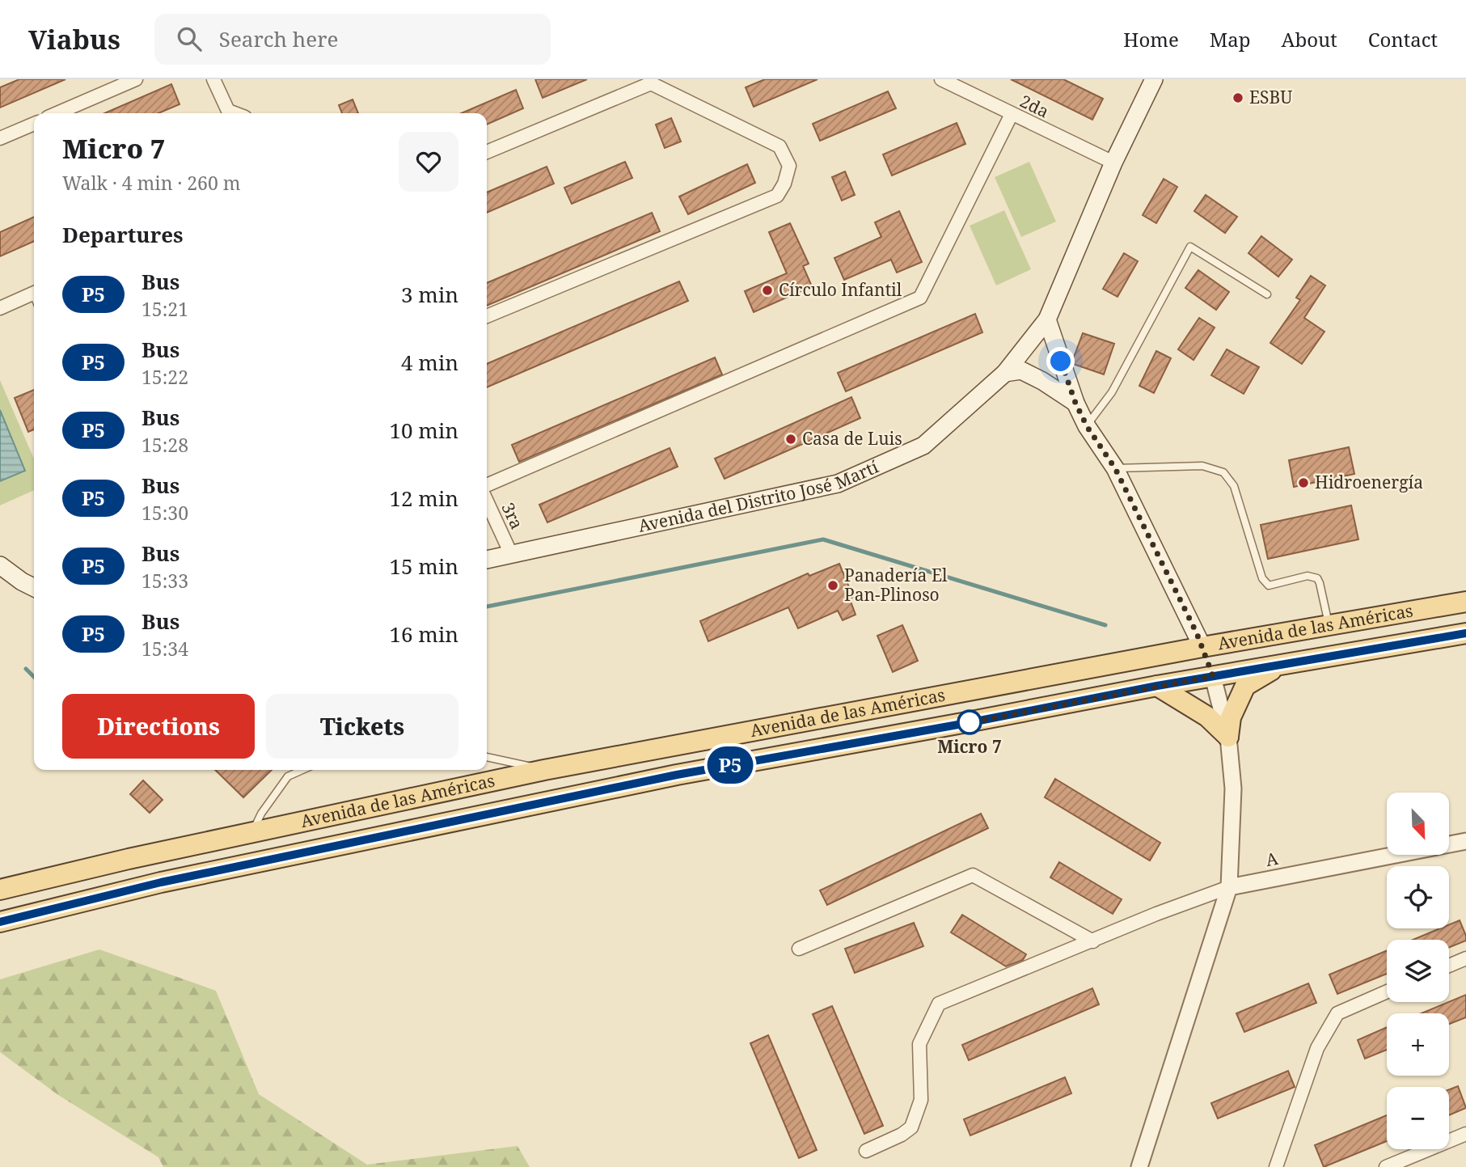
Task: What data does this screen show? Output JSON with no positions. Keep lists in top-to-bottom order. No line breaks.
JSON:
{"streets":{"main road":["Avenida del Distrito José Martí","Avenida de las Américas"],"street":["2da","3ra","A"]},"crossings":[["2da","Avenida del Distrito José Martí"],["Avenida del Distrito José Martí","3ra"]],"places":["ESBU","Círculo Infantil","Casa de Luis","Hidroenergía","Panadería El Pan-Plinoso","Micro 7"],"lines":["bus line P5"],"north":"bottom right","page":{"header":"Viabus","search":"Search here","nav":["Home","Map","About","Contact"],"on_map":"P5","heading":[["Micro 7","Walk · 4 min · 260 m"],"Departures"],"list":[{"mark":"P5","name":"Bus","note":"15:21","value":"3 min"},{"mark":"P5","name":"Bus","note":"15:22","value":"4 min"},{"mark":"P5","name":"Bus","note":"15:28","value":"10 min"},{"mark":"P5","name":"Bus","note":"15:30","value":"12 min"},{"mark":"P5","name":"Bus","note":"15:33","value":"15 min"},{"mark":"P5","name":"Bus","note":"15:34","value":"16 min"}],"buttons":["Directions","Tickets"],"map_buttons":["+","−"]}}
